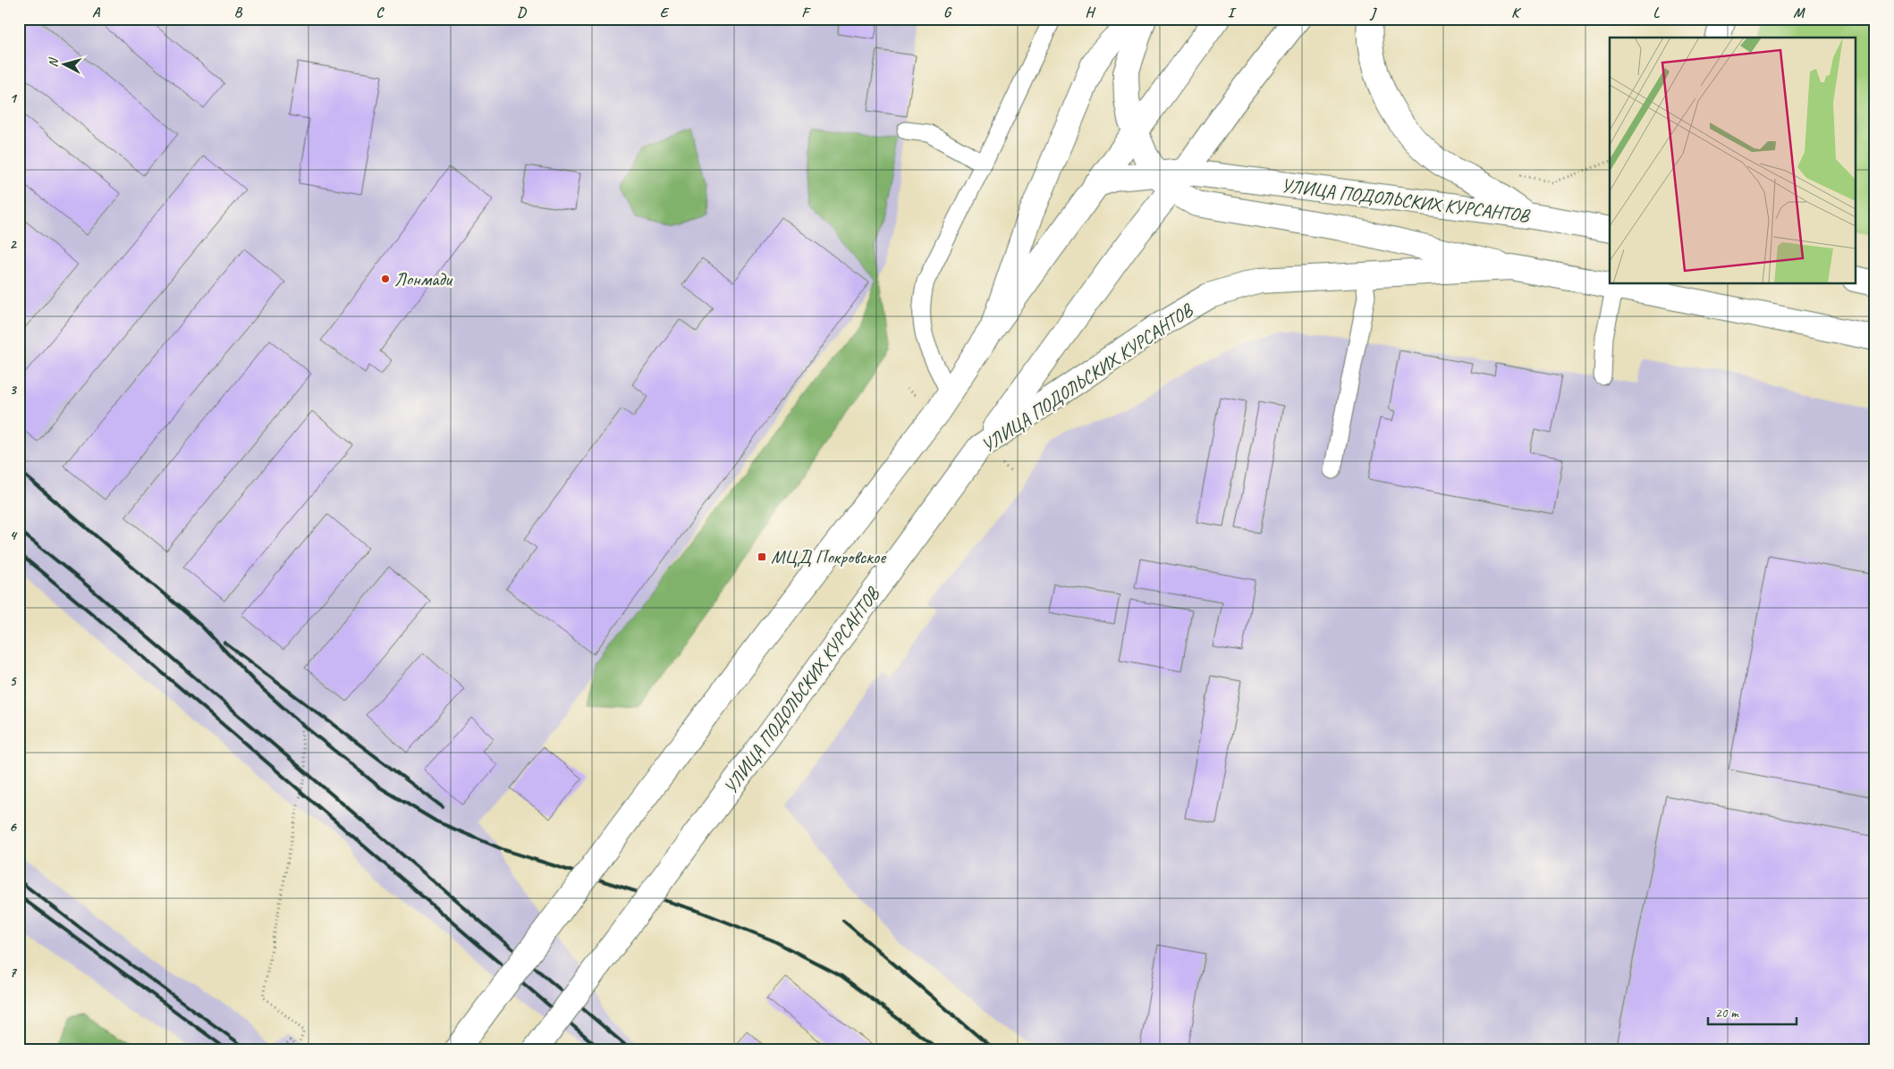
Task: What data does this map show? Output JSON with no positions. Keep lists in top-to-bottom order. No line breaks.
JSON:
{"streets":{"main road":["УЛИЦА ПОДОЛЬСКИХ КУРСАНТОВ"]},"places":{"other":["Лонмади"],"transit":["МЦД Покровское"]},"scale_bar":"20 m","north":"left","grid":{"columns":["A","B","C","D","E","F","G","H","I","J","K","L","M"],"rows":["1","2","3","4","5","6","7"]}}
